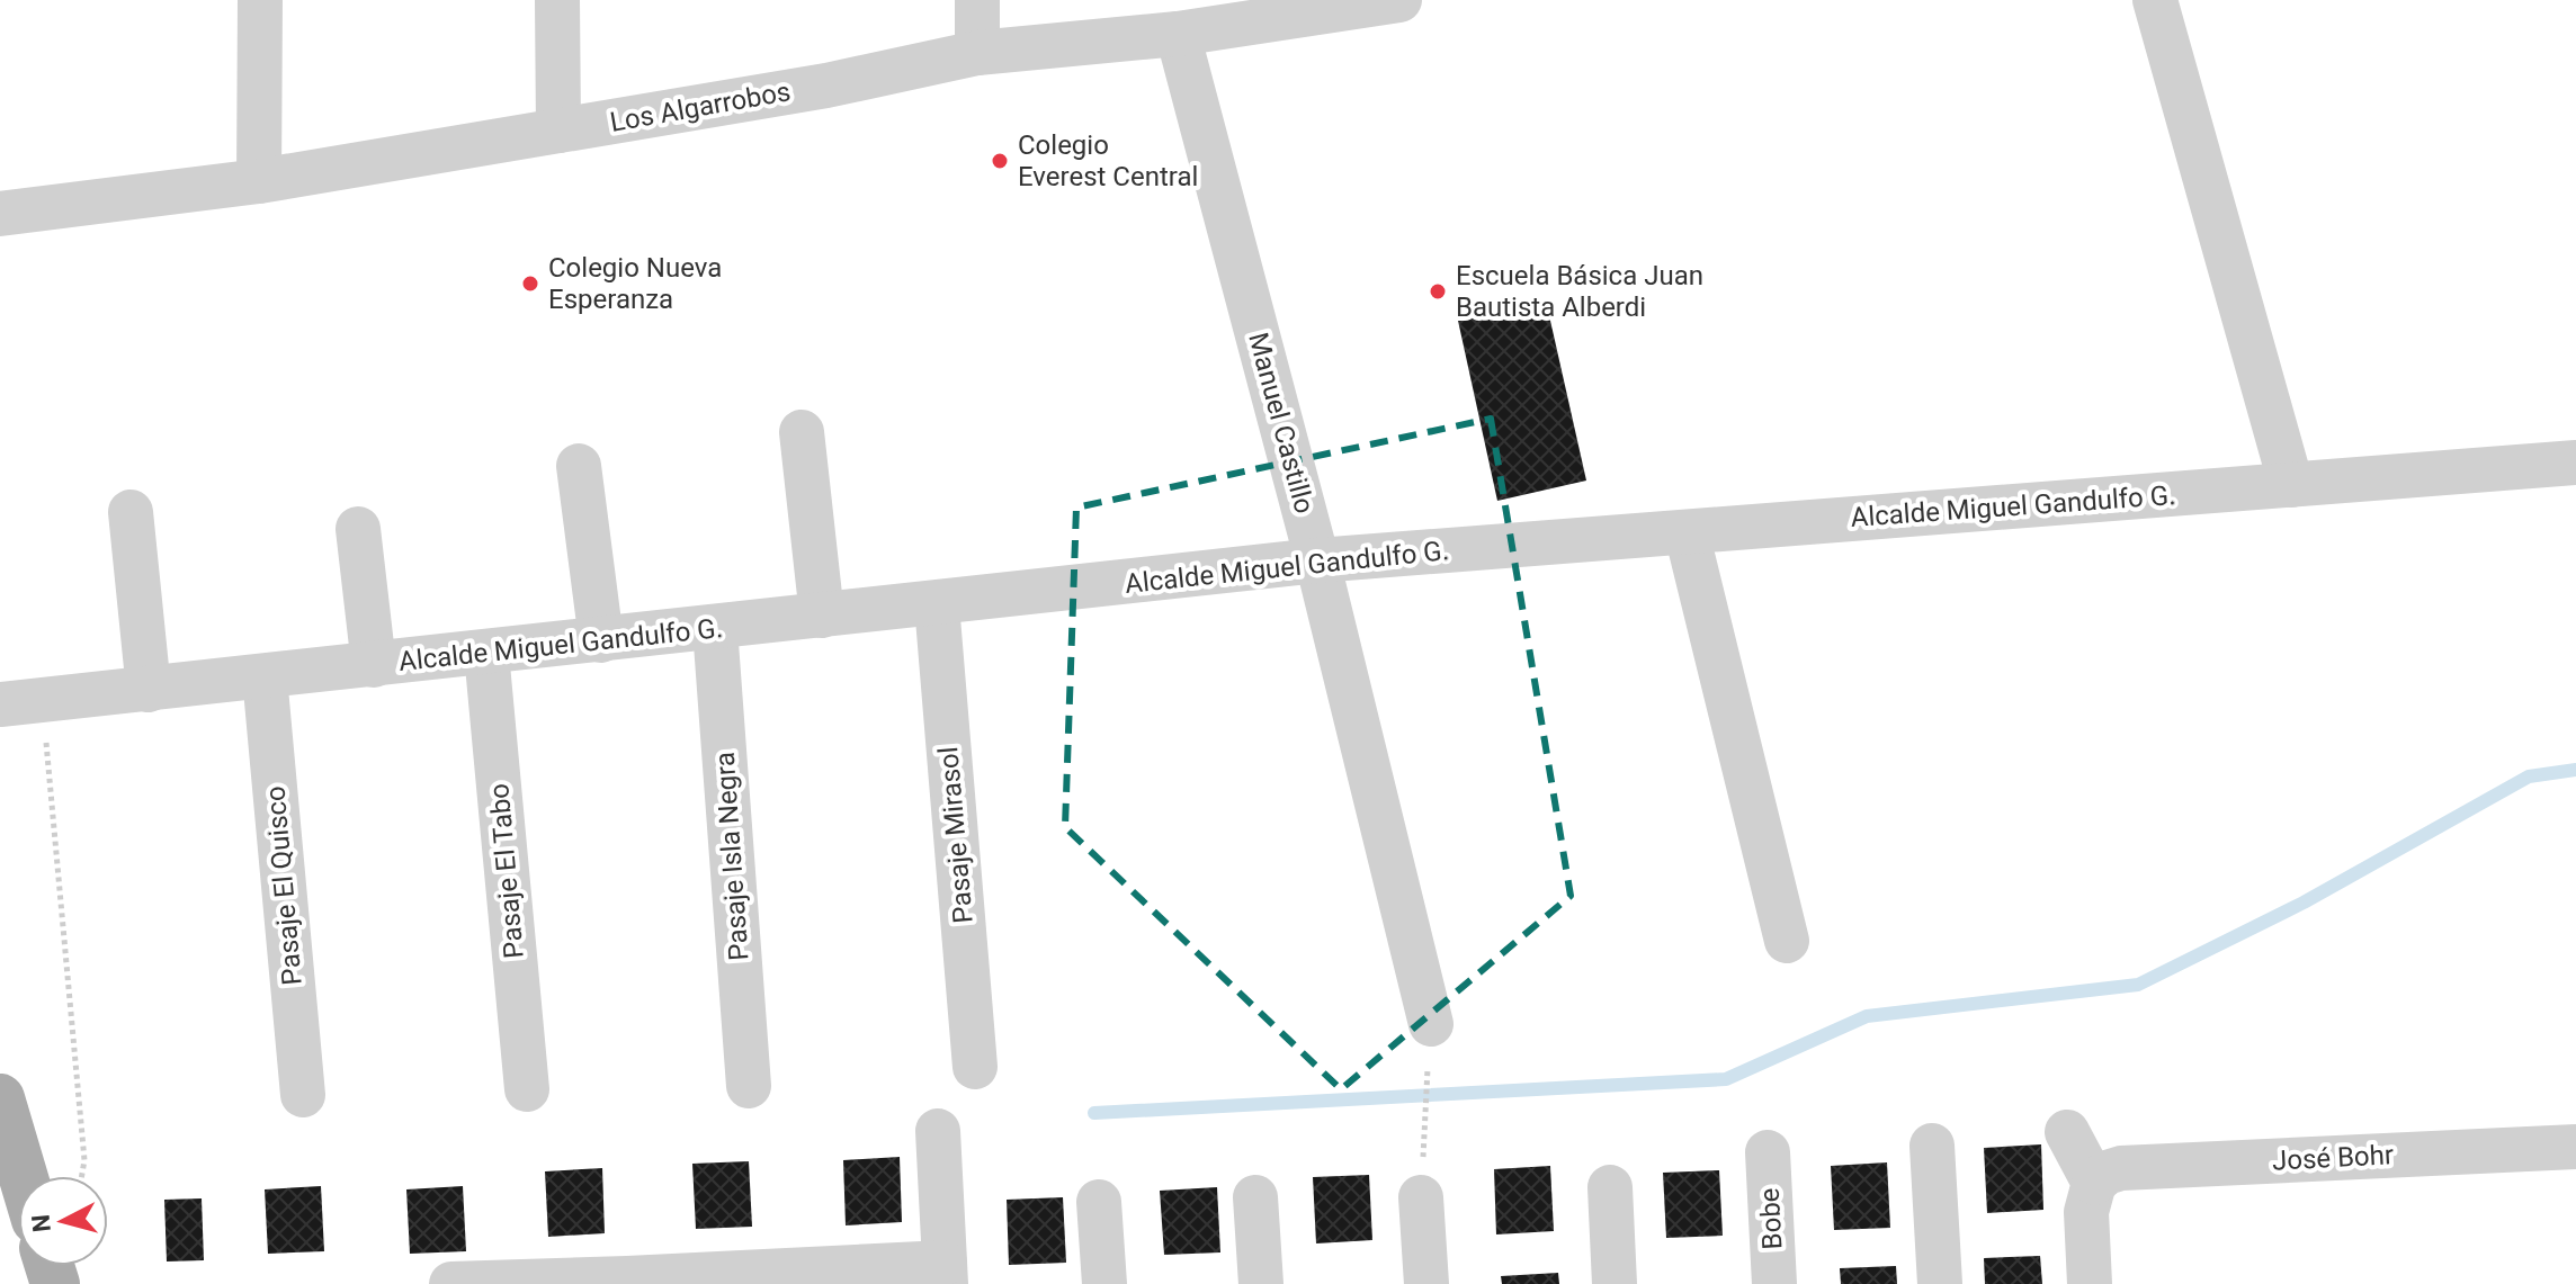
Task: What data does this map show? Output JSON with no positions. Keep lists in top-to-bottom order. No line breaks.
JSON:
{"streets":{"street":["Los Algarrobos","Manuel Castillo","Alcalde Miguel Gandulfo G.","Pasaje Mirasol","Pasaje Isla Negra","Pasaje El Tabo","Pasaje El Quisco","José Bohr","Bobe"]},"crossings":[["Los Algarrobos","Manuel Castillo"],["Manuel Castillo","Alcalde Miguel Gandulfo G."],["Alcalde Miguel Gandulfo G.","Pasaje Mirasol"],["Alcalde Miguel Gandulfo G.","Pasaje Isla Negra"],["Alcalde Miguel Gandulfo G.","Pasaje El Tabo"],["Alcalde Miguel Gandulfo G.","Pasaje El Quisco"]],"places":["Colegio Everest Central","Colegio Nueva Esperanza","Escuela Básica Juan Bautista Alberdi"],"north":"left"}
